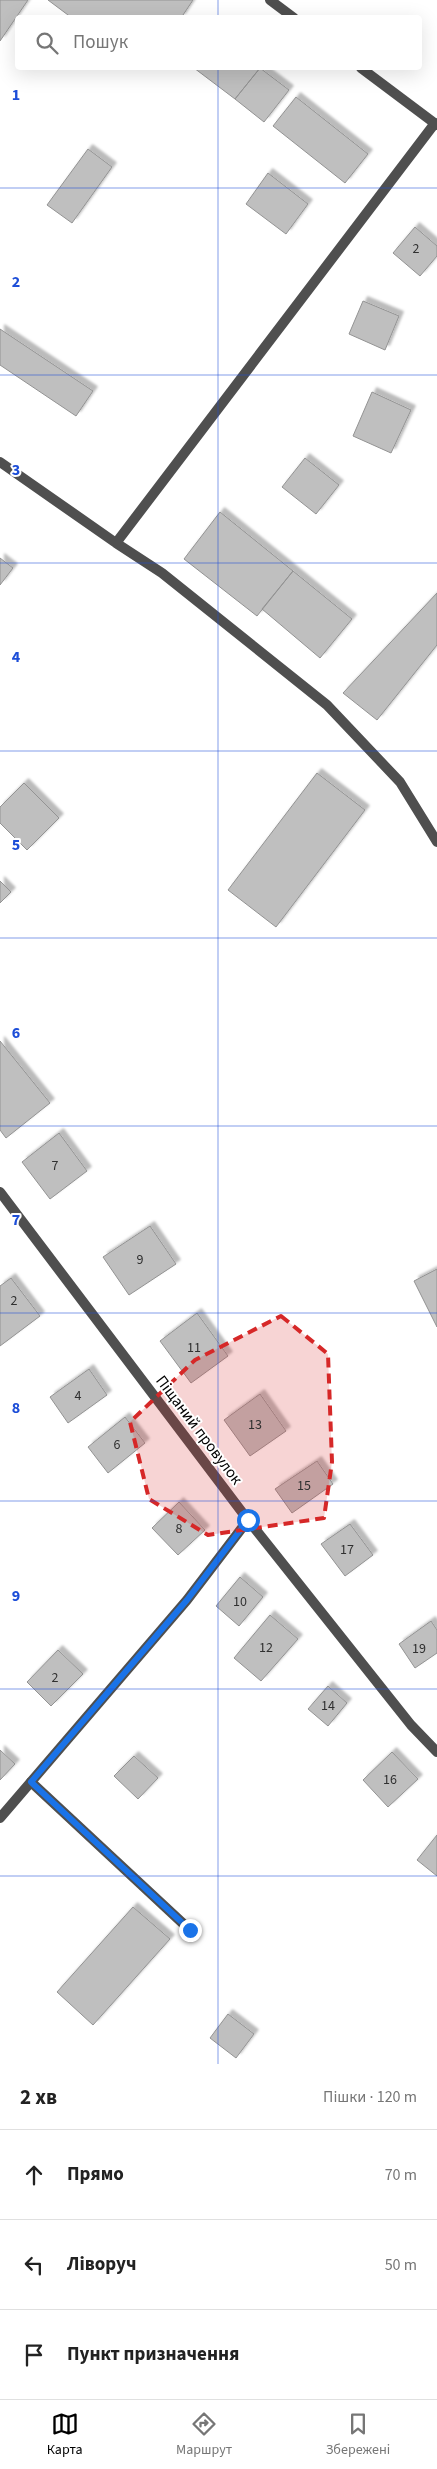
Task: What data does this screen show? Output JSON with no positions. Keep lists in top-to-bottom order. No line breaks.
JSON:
{"streets":{"street":["Піщаний провулок"]},"house_numbers":["2","7","9","2","11","4","13","6","15","8","17","10","12","19","2","14","16"],"page":{"search":"Пошук","heading":["2 хв","Пішки · 120 m"],"list":[["Прямо","70 m"],["Ліворуч","50 m"],"Пункт призначення"],"nav":["Карта","Маршрут","Збережені"]},"grid":{"rows":["1","2","3","4","5","6","7","8","9"]}}
